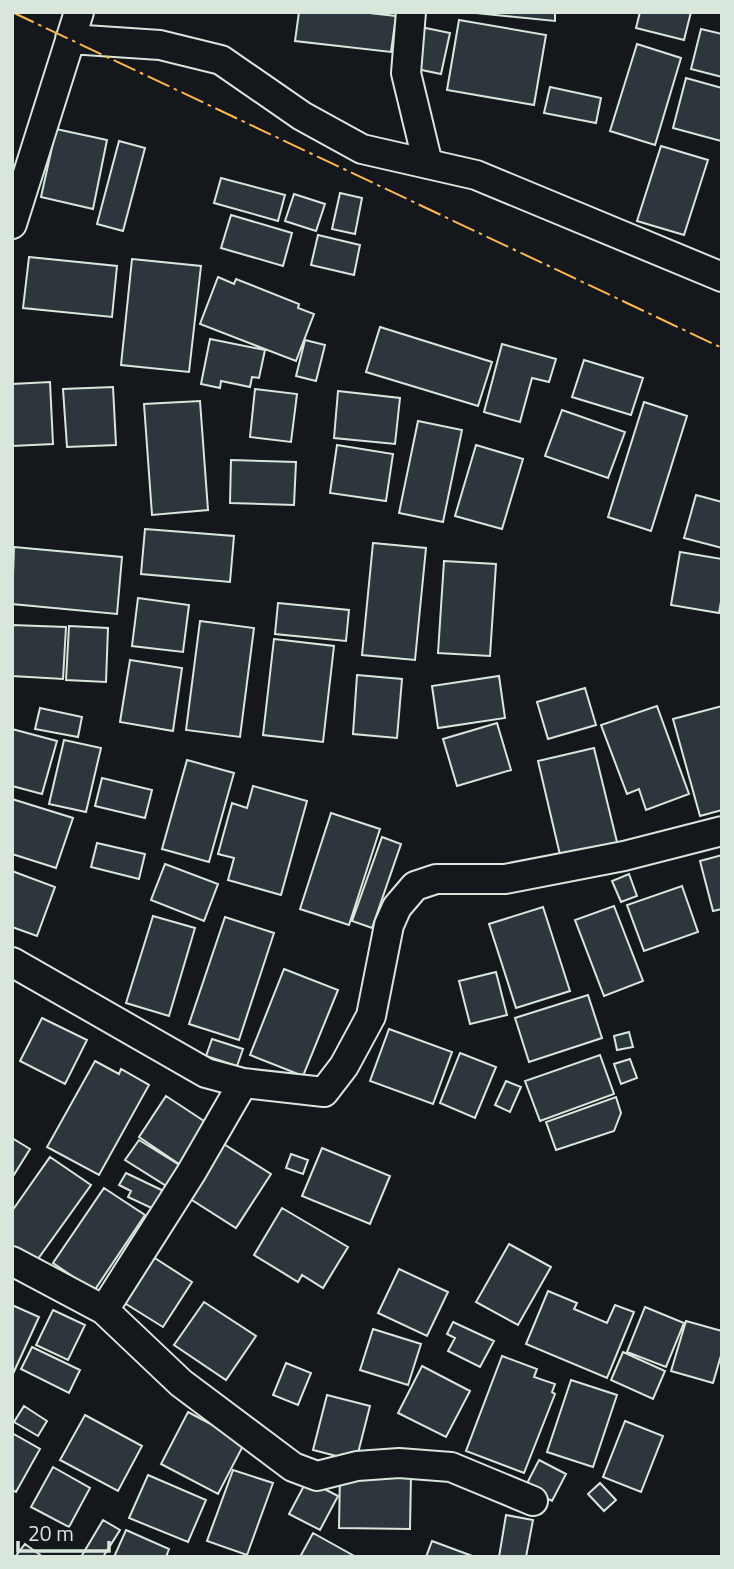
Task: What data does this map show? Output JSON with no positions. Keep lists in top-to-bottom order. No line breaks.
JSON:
{"scale_bar":"20 m"}
